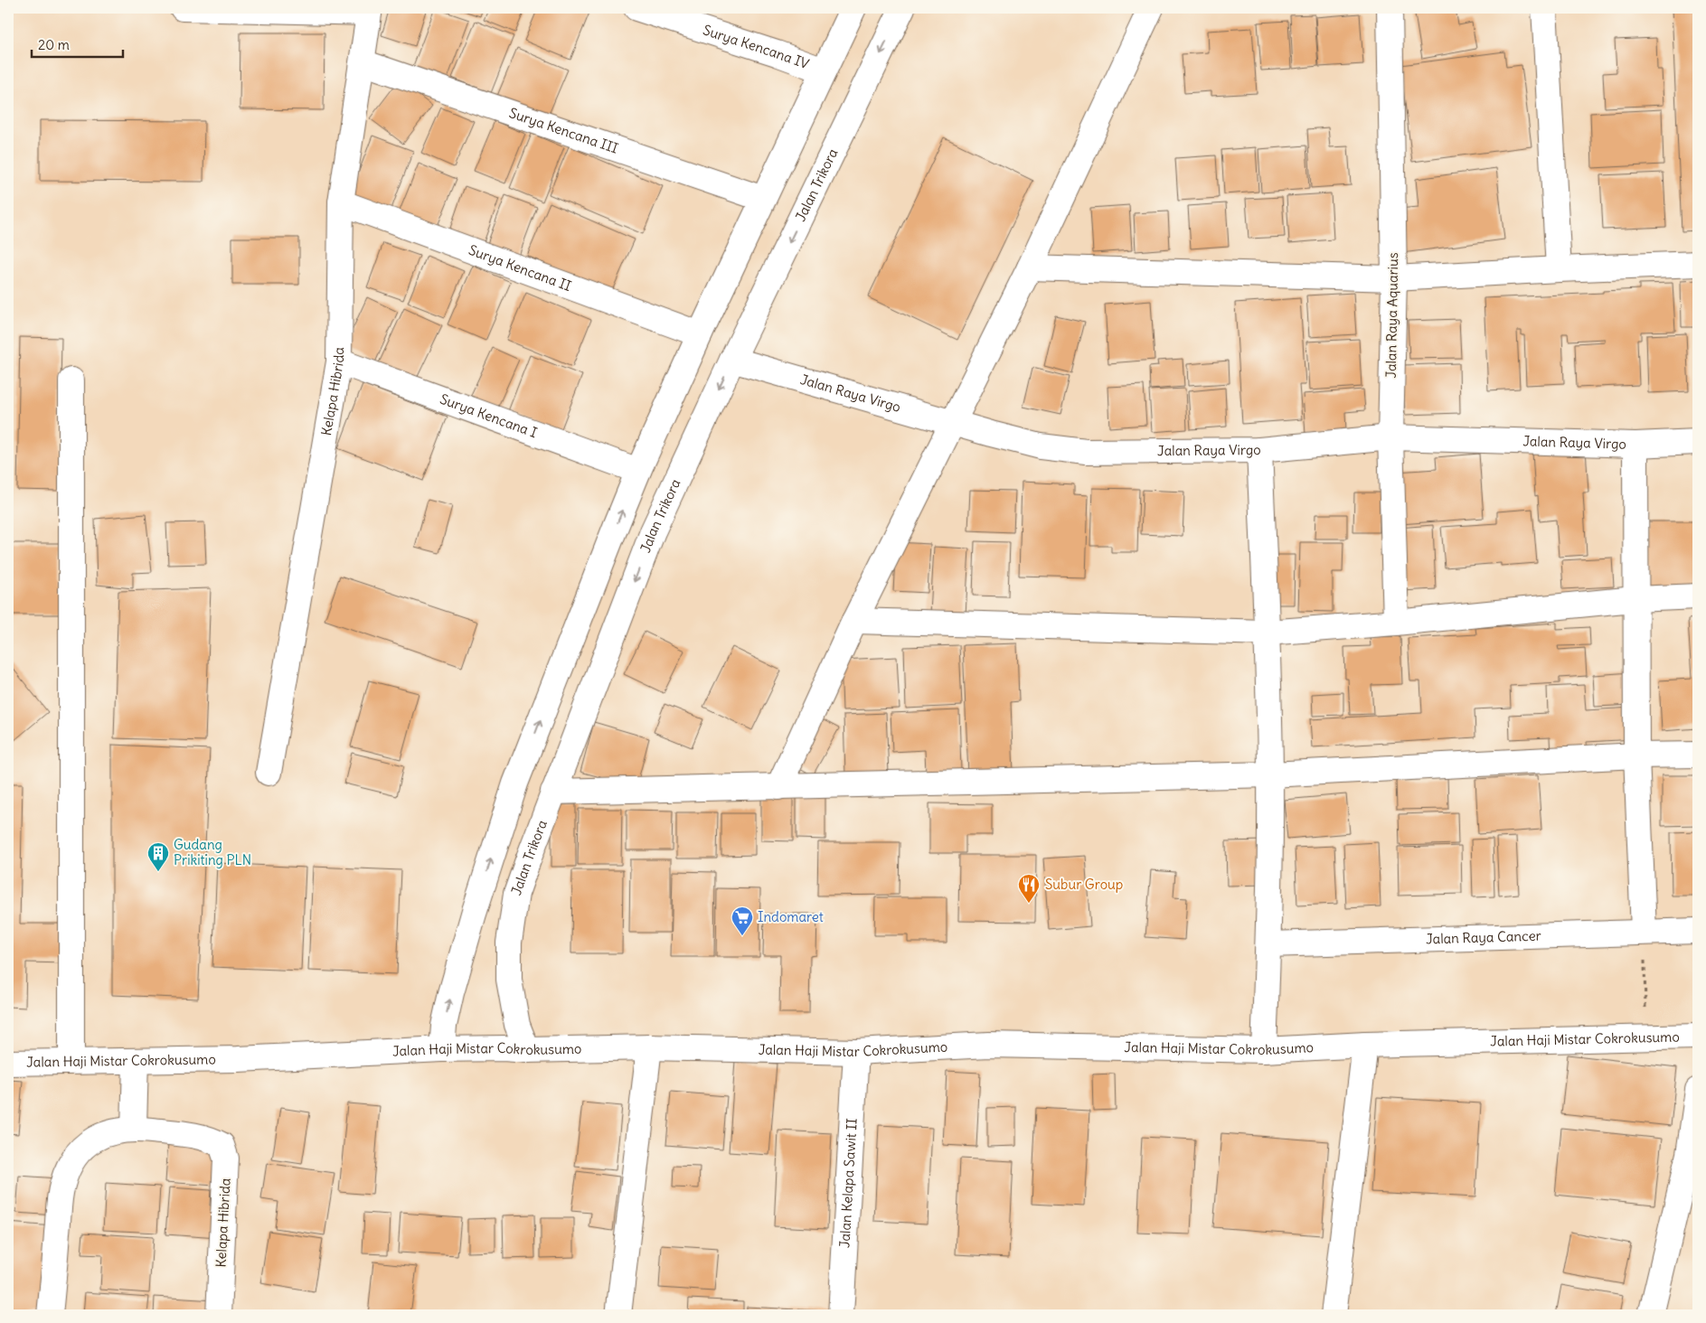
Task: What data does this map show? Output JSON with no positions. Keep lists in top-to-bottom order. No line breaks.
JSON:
{"streets":{"street":["Surya Kencana IV","Surya Kencana III","Jalan Trikora","Surya Kencana II","Jalan Raya Aquarius","Kelapa Hibrida","Jalan Raya Virgo","Surya Kencana I","Jalan Raya Cancer","Jalan Haji Mistar Cokrokusumo","Jalan Kelapa Sawit II"]},"crossings":[["Surya Kencana III","Kelapa Hibrida"],["Jalan Trikora","Jalan Raya Virgo"],["Jalan Trikora","Jalan Haji Mistar Cokrokusumo"],["Surya Kencana II","Kelapa Hibrida"],["Jalan Raya Aquarius","Jalan Raya Virgo"],["Kelapa Hibrida","Surya Kencana I"],["Jalan Haji Mistar Cokrokusumo","Jalan Kelapa Sawit II"]],"places":{"building":["Gudang Prikiting PLN"],"restaurant":["Subur Group"],"supermarket":["Indomaret"]},"scale_bar":"20 m"}
